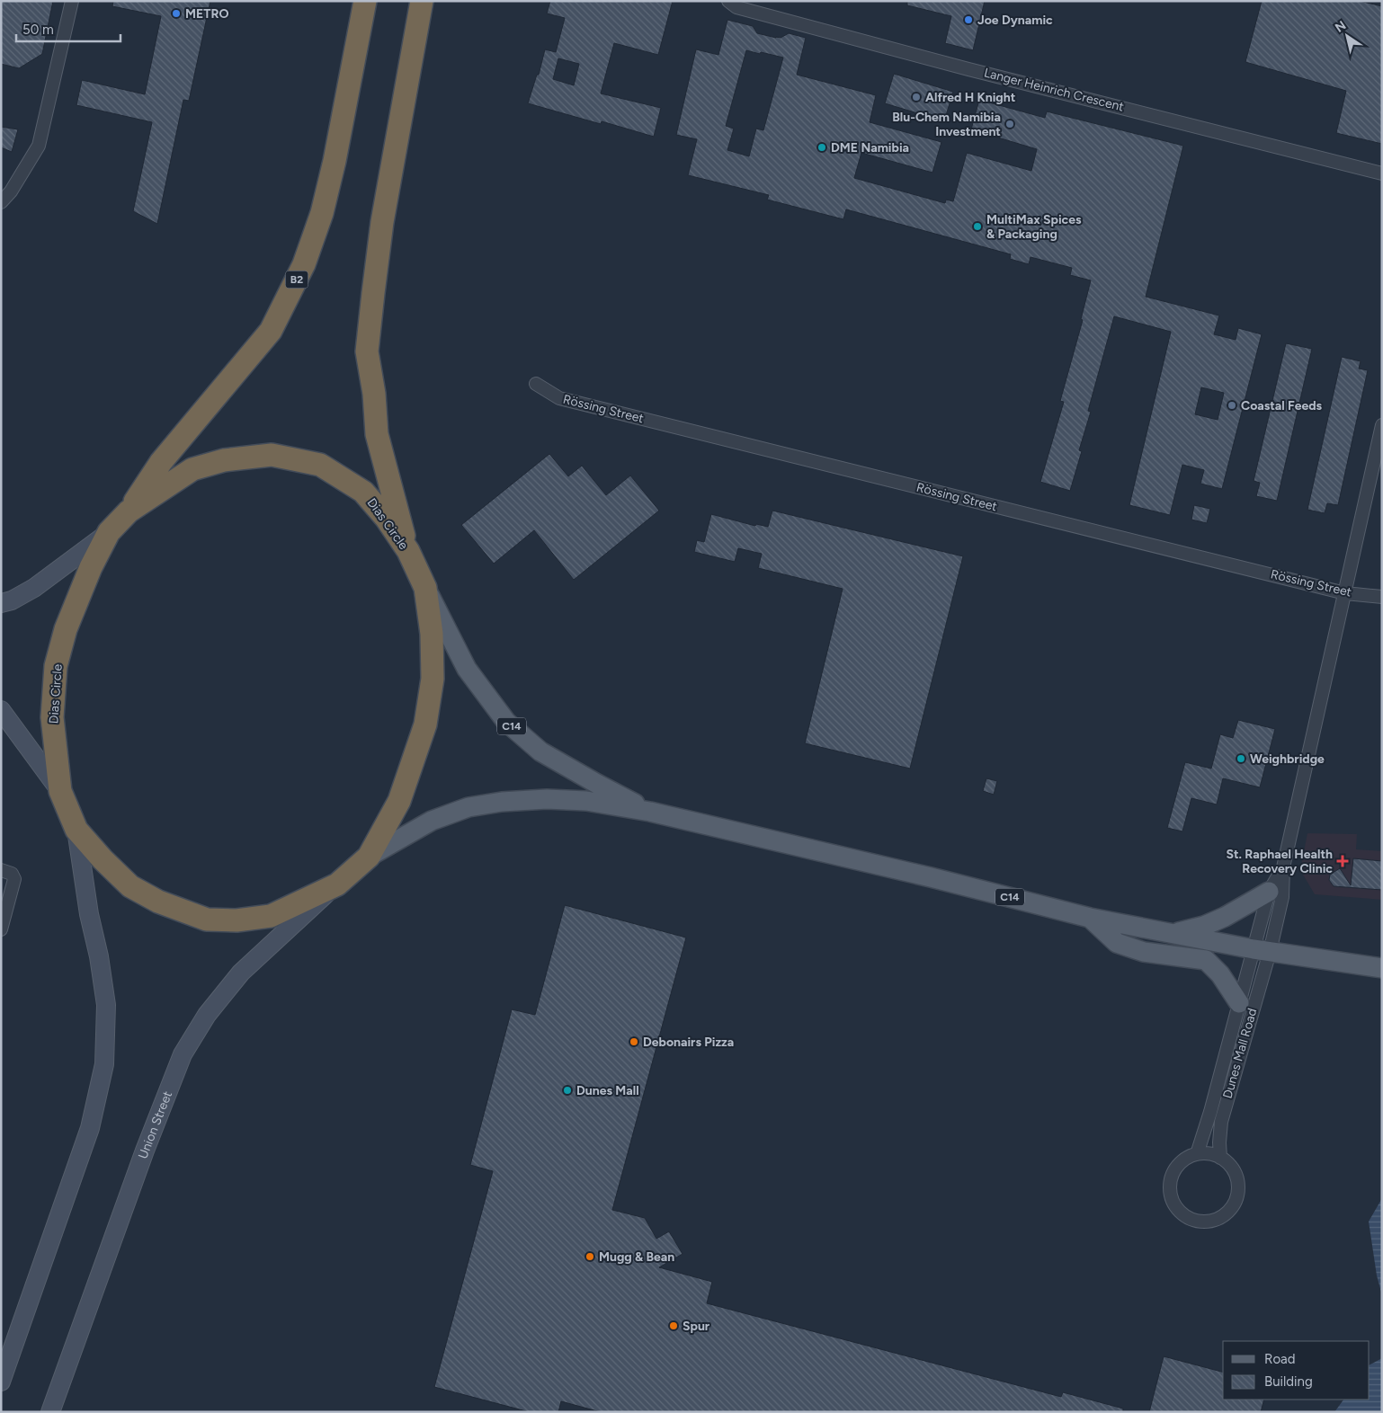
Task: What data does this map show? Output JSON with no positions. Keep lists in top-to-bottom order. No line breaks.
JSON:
{"streets":{"highway":["B2","Dias Circle"],"main road":["C14","Union Street"],"street":["Langer Heinrich Crescent","Rössing Street","Dunes Mall Road"]},"crossings":[["B2","Dias Circle"],["Dias Circle","C14"],["Dias Circle","Union Street"],["C14","Dunes Mall Road"]],"places":{"other":["METRO","Joe Dynamic","Alfred H Knight","Blu-Chem Namibia Investment","DME Namibia","MultiMax Spices & Packaging","Coastal Feeds","Weighbridge","Debonairs Pizza","Dunes Mall","Mugg & Bean","Spur"],"health":["St. Raphael Health Recovery Clinic"]},"legend":["Road","Building"],"scale_bar":"50 m","north":"top left"}
